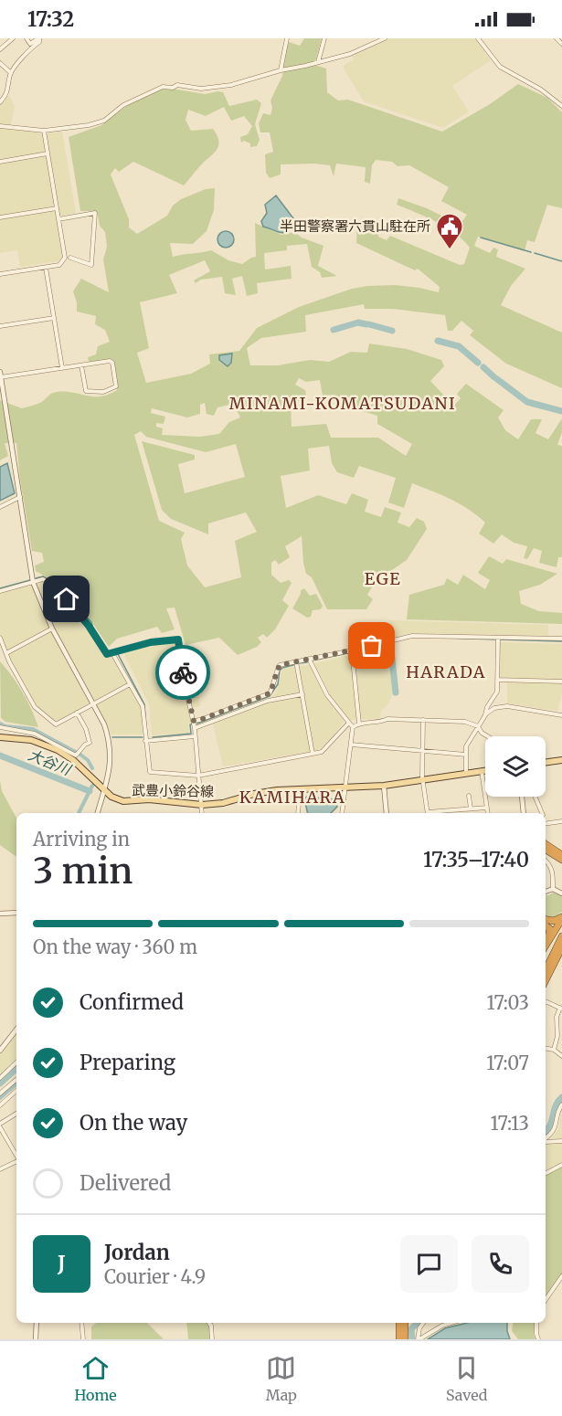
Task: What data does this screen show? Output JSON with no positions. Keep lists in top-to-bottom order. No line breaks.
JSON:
{"streets":{"main road":["武豊小鈴谷線"]},"districts":["MINAMI-KOMATSUDANI","EGE","HARADA","KAMIHARA"],"water":["大谷川"],"places":{"public building":["半田警察署六貫山駐在所"]},"page":{"status":"17:32","heading":["3 min","Arriving in","17:35–17:40"],"panel":["Jordan","Courier · 4.9"],"bar":"On the way · 360 m","list":[["Confirmed","17:03"],["Preparing","17:07"],["On the way","17:13"],"Delivered"],"round":"J","tabs":["Home","Map","Saved"]}}
